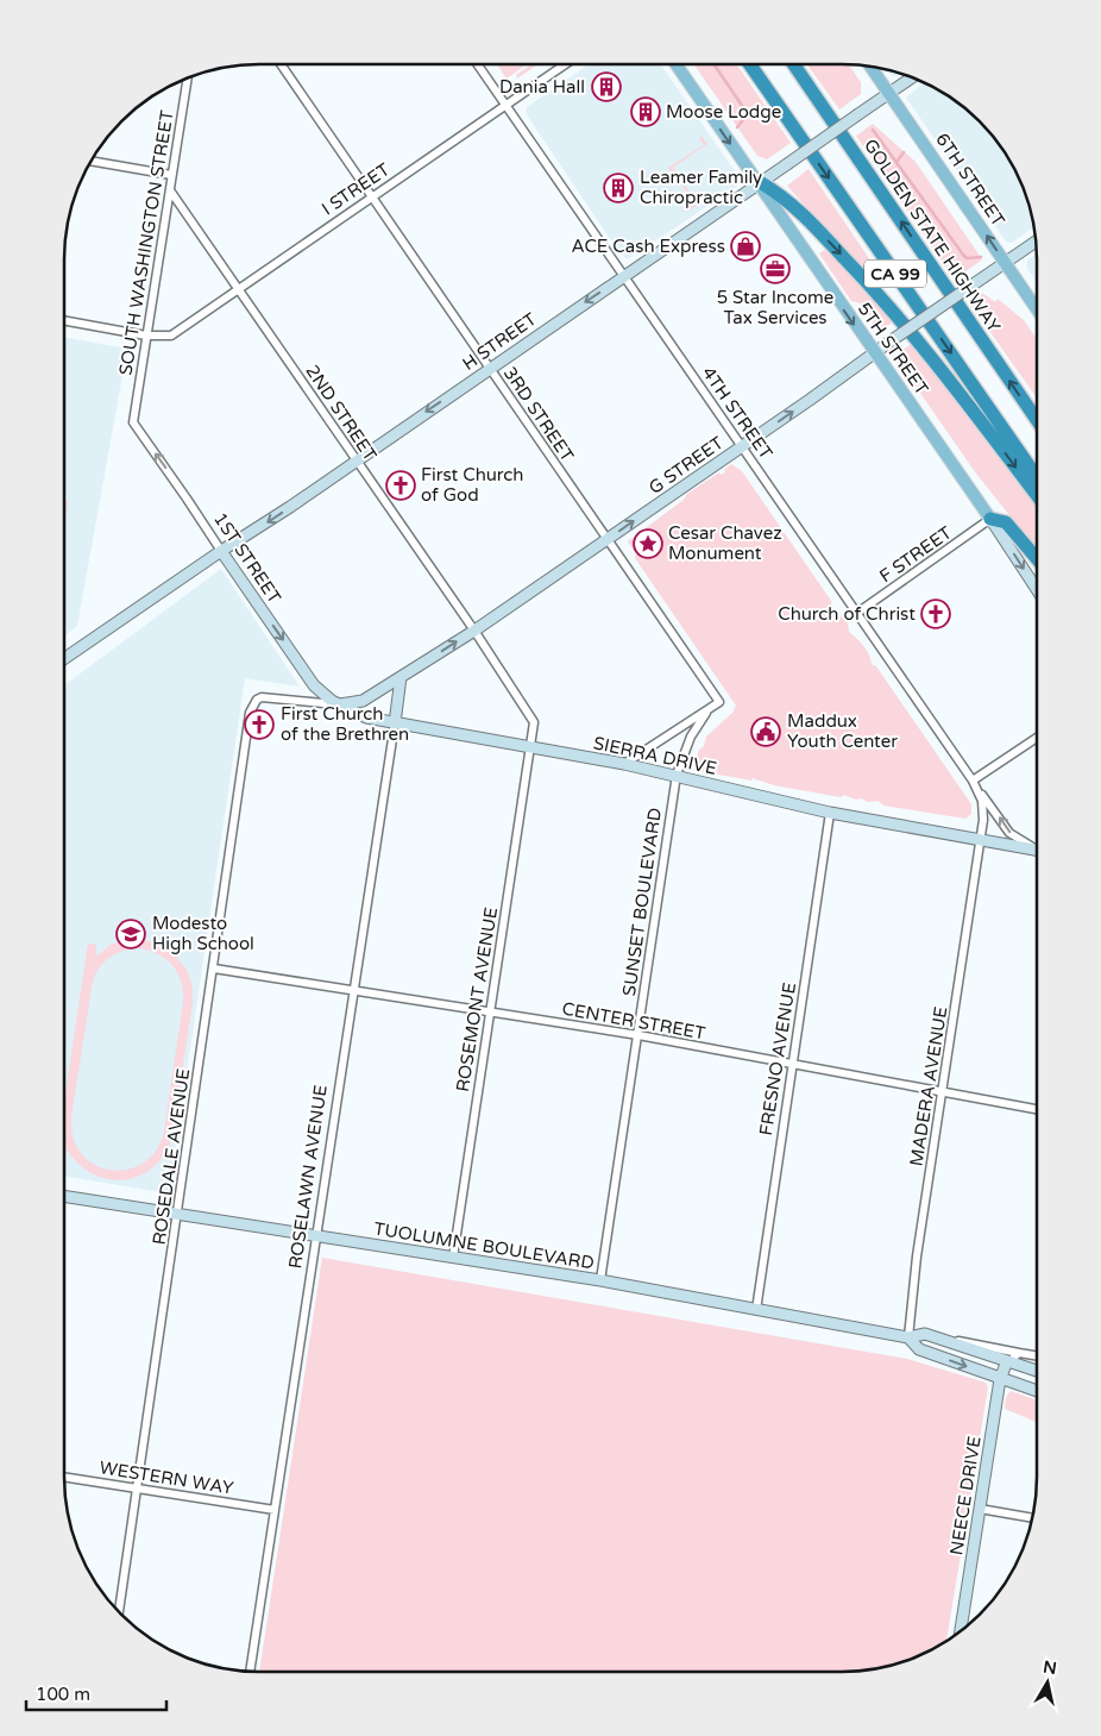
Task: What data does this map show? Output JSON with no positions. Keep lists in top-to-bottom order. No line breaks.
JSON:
{"streets":{"highway":["GOLDEN STATE HIGHWAY","CA 99"],"main road":["6TH STREET","H STREET","5TH STREET","G STREET","1ST STREET","SIERRA DRIVE","ROSELAWN AVENUE","TUOLUMNE BOULEVARD","NEECE DRIVE"],"street":["I STREET","SOUTH WASHINGTON STREET","2ND STREET","4TH STREET","3RD STREET","F STREET","SUNSET BOULEVARD","ROSEMONT AVENUE","CENTER STREET","FRESNO AVENUE","MADERA AVENUE","ROSEDALE AVENUE","WESTERN WAY"]},"crossings":[["6TH STREET","H STREET"],["6TH STREET","G STREET"],["I STREET","SOUTH WASHINGTON STREET"],["I STREET","2ND STREET"],["I STREET","4TH STREET"],["I STREET","3RD STREET"],["SOUTH WASHINGTON STREET","2ND STREET"],["SOUTH WASHINGTON STREET","1ST STREET"],["H STREET","5TH STREET"],["H STREET","2ND STREET"],["H STREET","4TH STREET"],["H STREET","3RD STREET"],["H STREET","1ST STREET"],["5TH STREET","G STREET"],["5TH STREET","F STREET"],["2ND STREET","G STREET"],["2ND STREET","SIERRA DRIVE"],["2ND STREET","ROSEMONT AVENUE"],["4TH STREET","G STREET"],["4TH STREET","F STREET"],["4TH STREET","SIERRA DRIVE"],["4TH STREET","MADERA AVENUE"],["3RD STREET","G STREET"],["G STREET","1ST STREET"],["G STREET","SIERRA DRIVE"],["G STREET","ROSELAWN AVENUE"],["1ST STREET","SIERRA DRIVE"],["SIERRA DRIVE","SUNSET BOULEVARD"],["SIERRA DRIVE","ROSEMONT AVENUE"],["SIERRA DRIVE","FRESNO AVENUE"],["SIERRA DRIVE","MADERA AVENUE"],["SIERRA DRIVE","ROSEDALE AVENUE"],["SIERRA DRIVE","ROSELAWN AVENUE"],["SUNSET BOULEVARD","CENTER STREET"],["SUNSET BOULEVARD","TUOLUMNE BOULEVARD"],["ROSEMONT AVENUE","CENTER STREET"],["ROSEMONT AVENUE","TUOLUMNE BOULEVARD"],["CENTER STREET","FRESNO AVENUE"],["CENTER STREET","MADERA AVENUE"],["CENTER STREET","ROSEDALE AVENUE"],["CENTER STREET","ROSELAWN AVENUE"],["FRESNO AVENUE","TUOLUMNE BOULEVARD"],["MADERA AVENUE","TUOLUMNE BOULEVARD"],["ROSEDALE AVENUE","TUOLUMNE BOULEVARD"],["ROSEDALE AVENUE","WESTERN WAY"],["ROSELAWN AVENUE","TUOLUMNE BOULEVARD"],["ROSELAWN AVENUE","WESTERN WAY"],["TUOLUMNE BOULEVARD","NEECE DRIVE"]],"one_way":["6TH STREET","H STREET","5TH STREET","G STREET"],"places":{"building":["Dania Hall","Moose Lodge","Leamer Family Chiropractic"],"shop":["ACE Cash Express"],"office":["5 Star Income Tax Services"],"church":["First Church of God","Church of Christ","First Church of the Brethren"],"place":["Cesar Chavez Monument"],"public building":["Maddux Youth Center"],"school or university":["Modesto High School"]},"scale_bar":"100 m","north":"top"}
